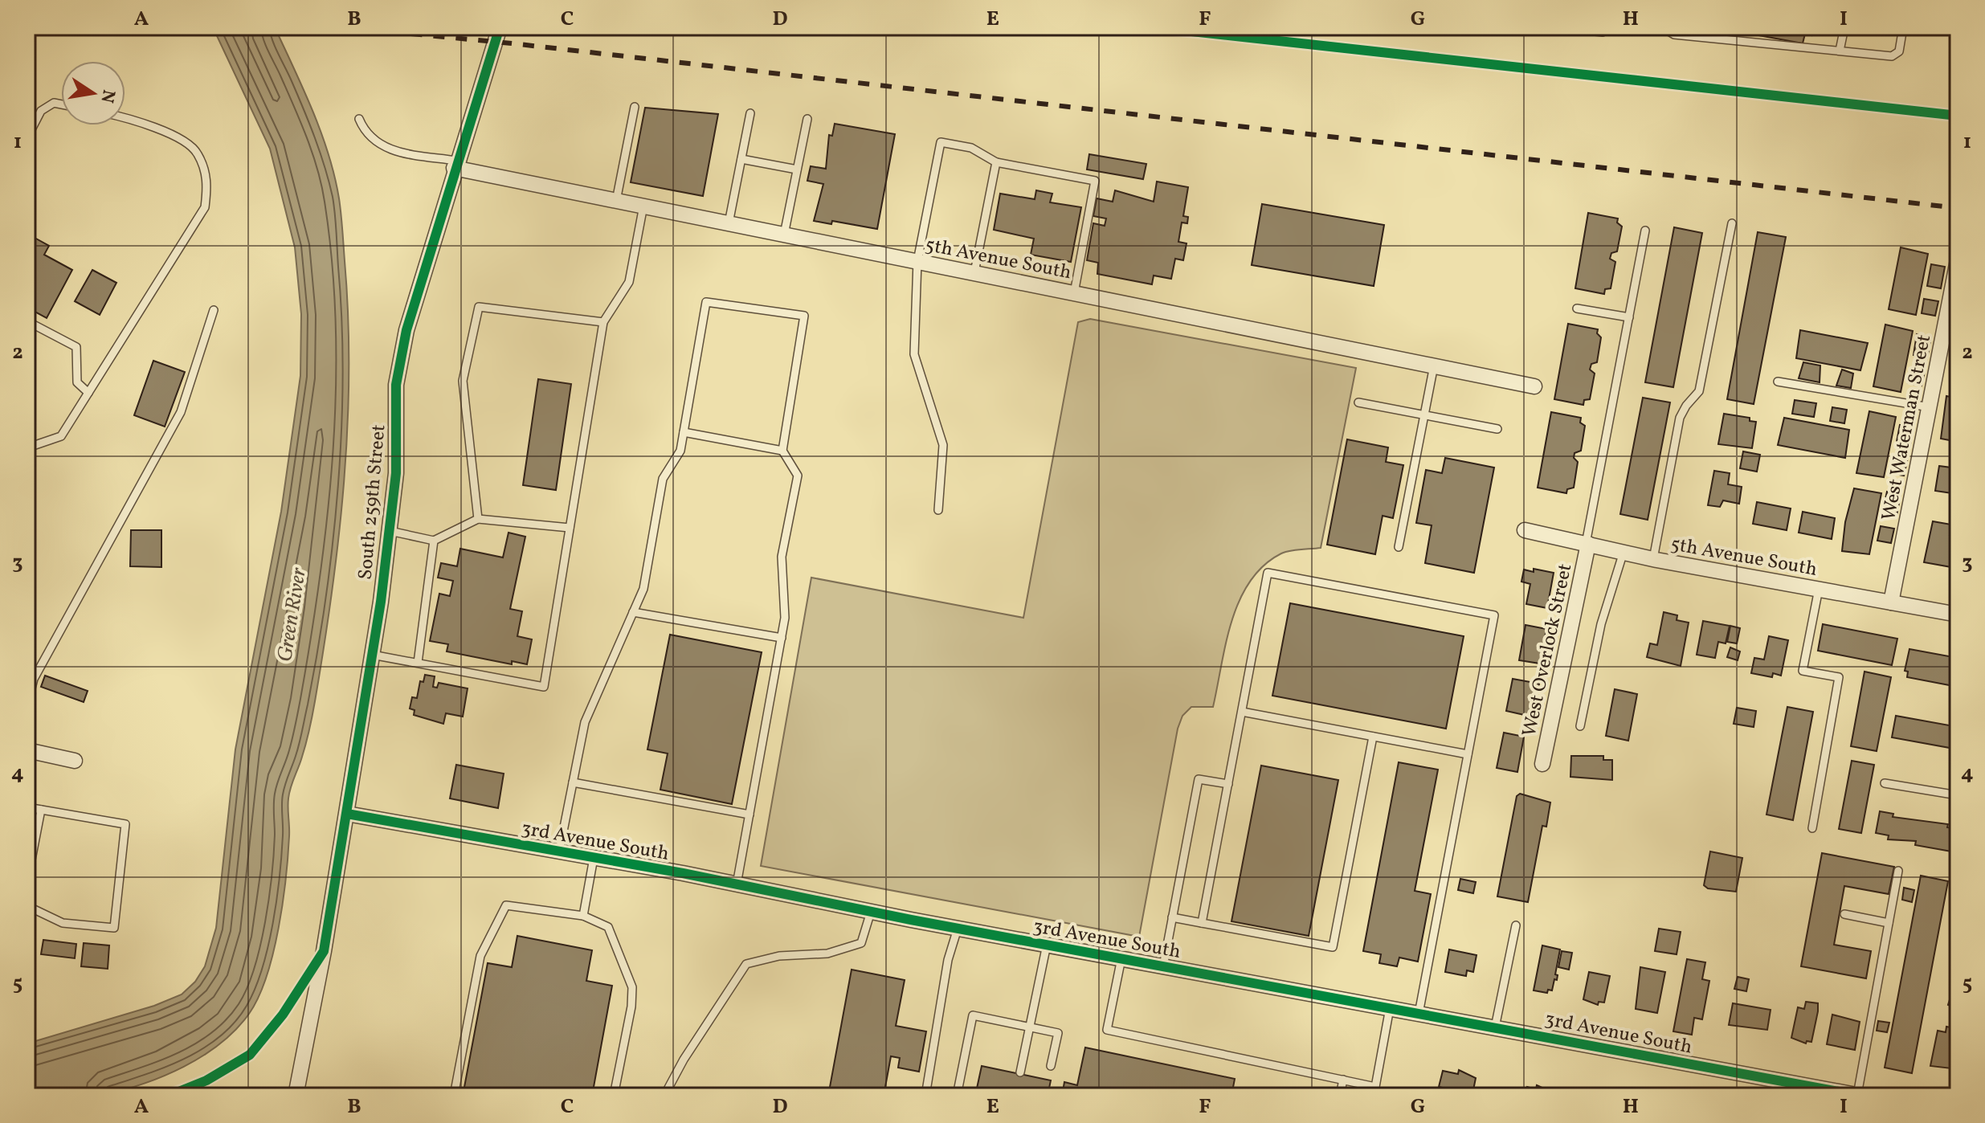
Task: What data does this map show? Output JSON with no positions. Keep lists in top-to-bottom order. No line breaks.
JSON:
{"streets":{"street":["5th Avenue South","West Waterman Street","South 259th Street","West Overlock Street","3rd Avenue South"]},"crossings":[["5th Avenue South","West Waterman Street"],["5th Avenue South","South 259th Street"],["5th Avenue South","West Overlock Street"],["South 259th Street","3rd Avenue South"]],"water":["Green River"],"north":"right","grid":{"columns":["A","B","C","D","E","F","G","H","I"],"rows":["1","2","3","4","5"]}}
